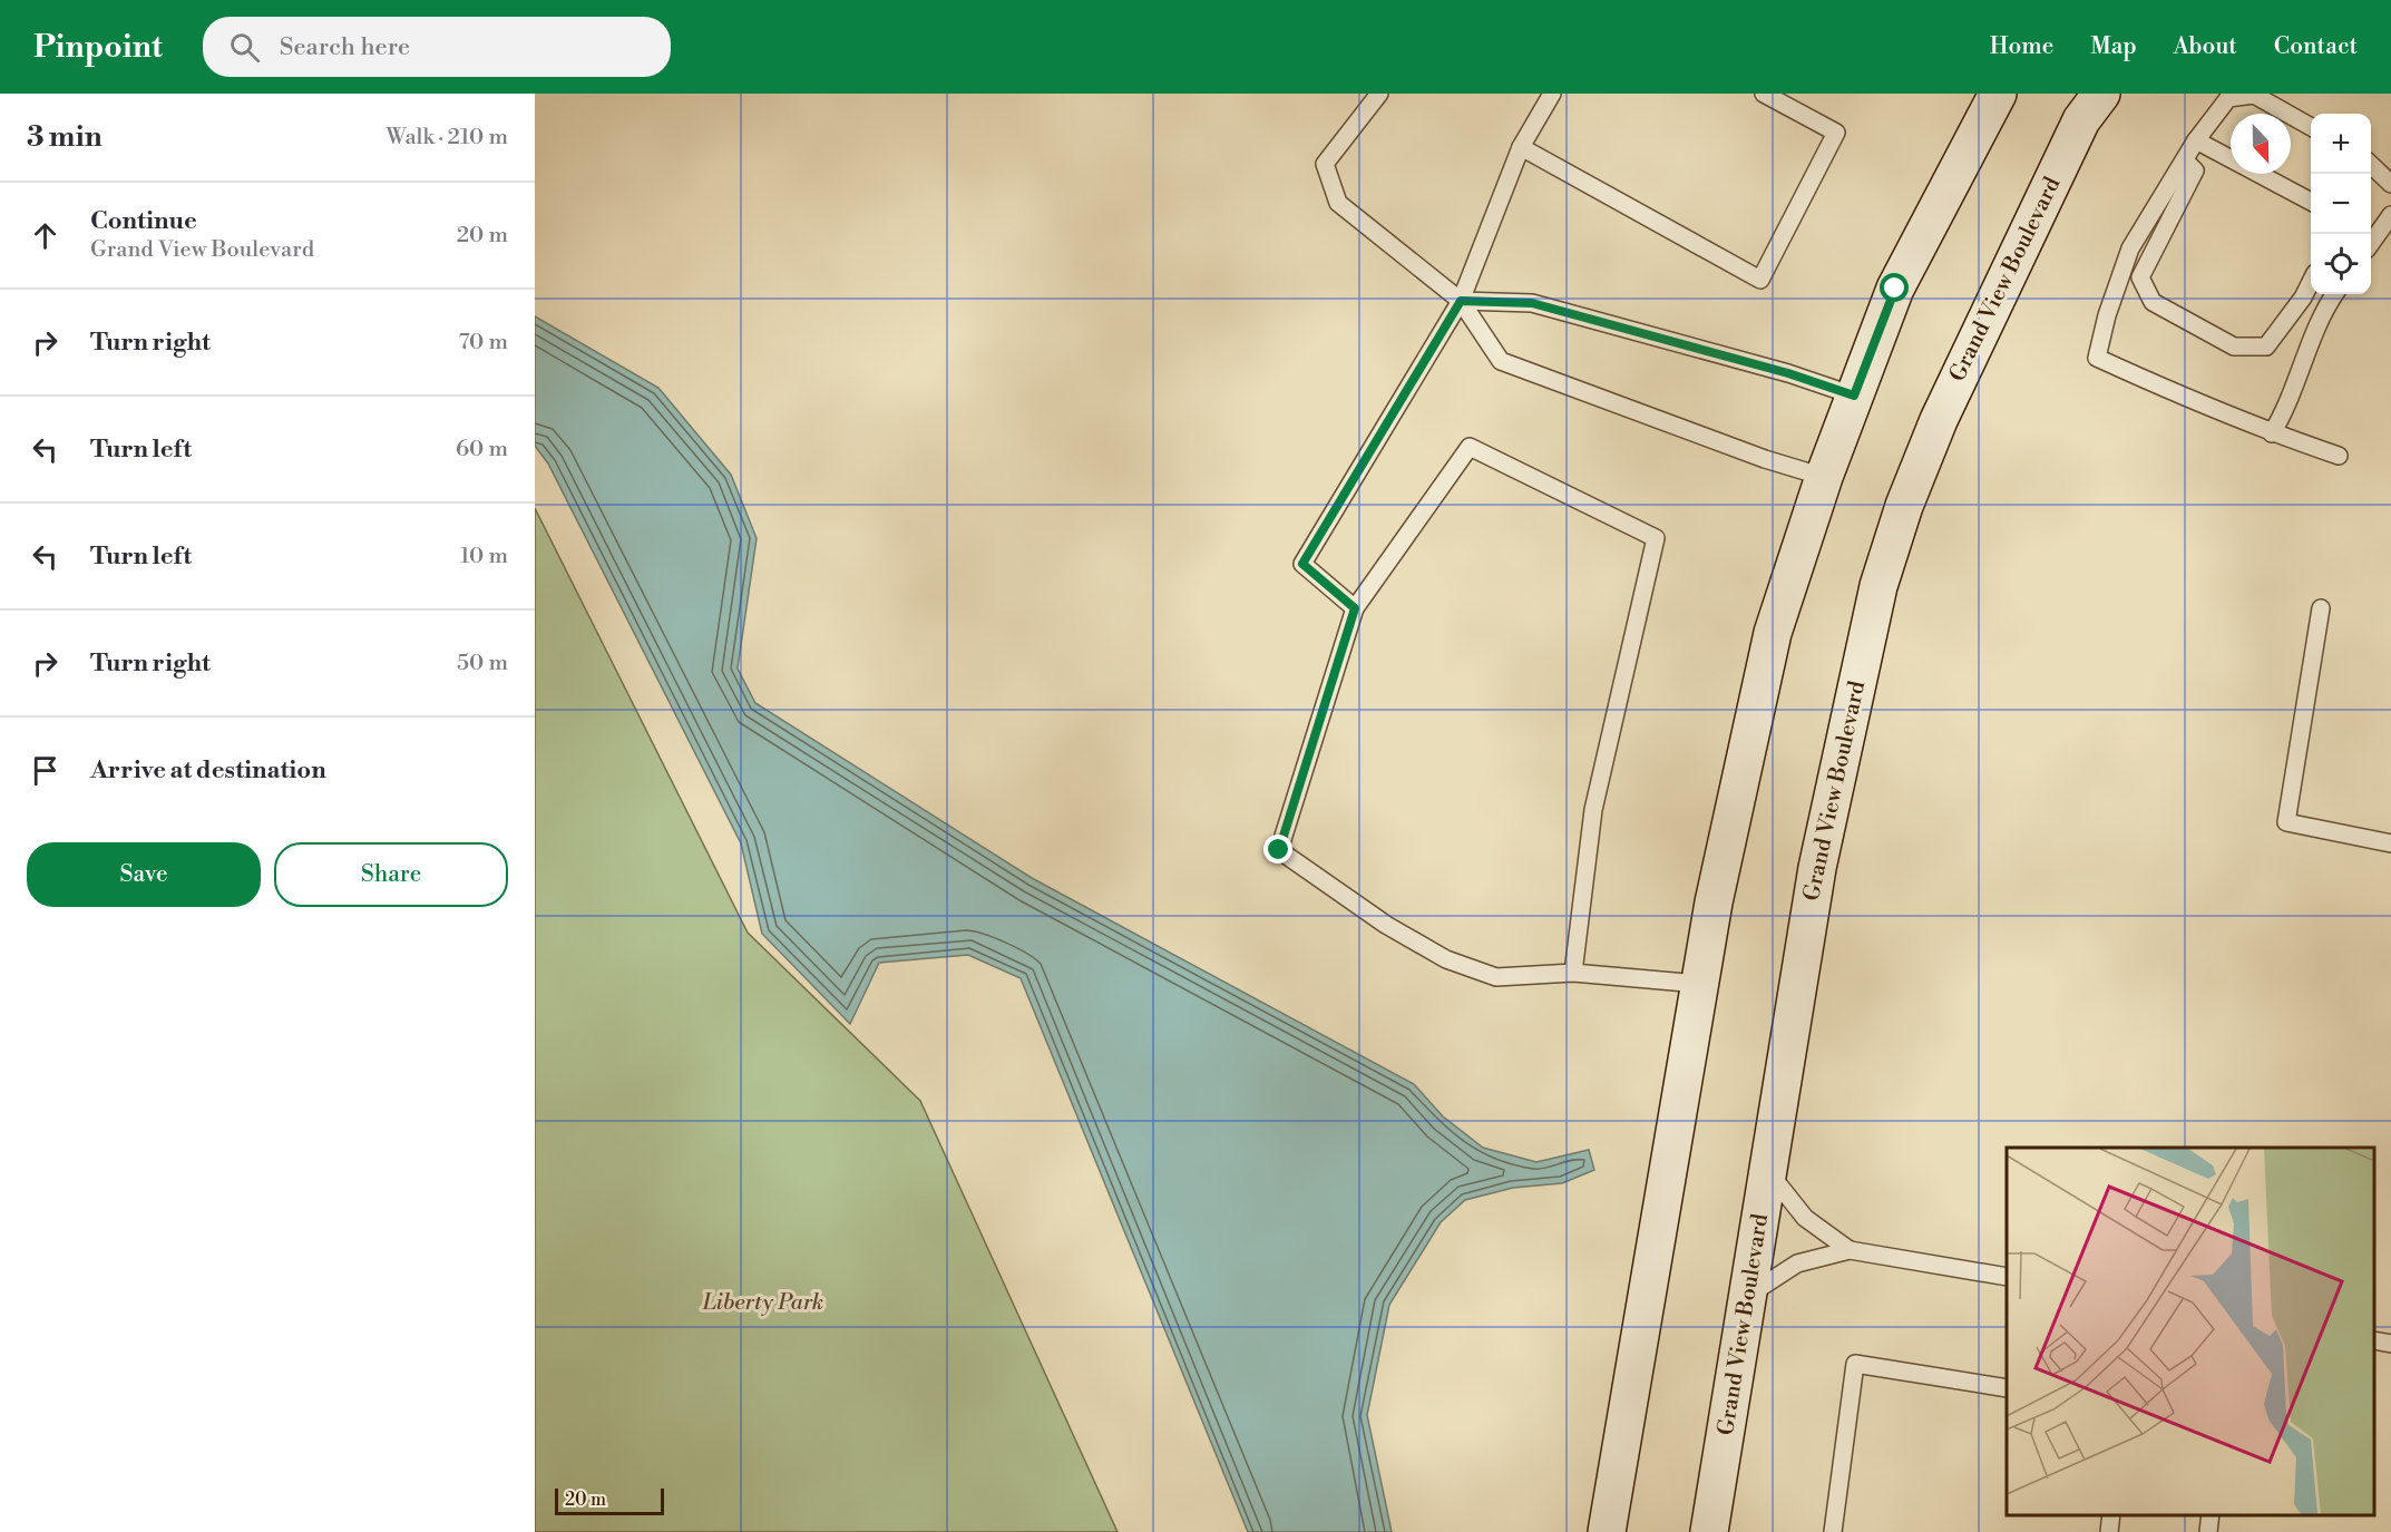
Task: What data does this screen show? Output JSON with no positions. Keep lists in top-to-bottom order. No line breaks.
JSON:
{"streets":{"main road":["Grand View Boulevard"]},"parks":["Liberty Park"],"scale_bar":"20 m","north":"bottom","page":{"header":"Pinpoint","search":"Search here","nav":["Home","Map","About","Contact"],"heading":["3 min","Walk · 210 m"],"map_buttons":["+","−"],"list":[["Continue","Grand View Boulevard","20 m"],["Turn right","70 m"],["Turn left","60 m"],["Turn left","10 m"],["Turn right","50 m"],"Arrive at destination"],"buttons":["Save","Share"],"scale":"20 m"}}
